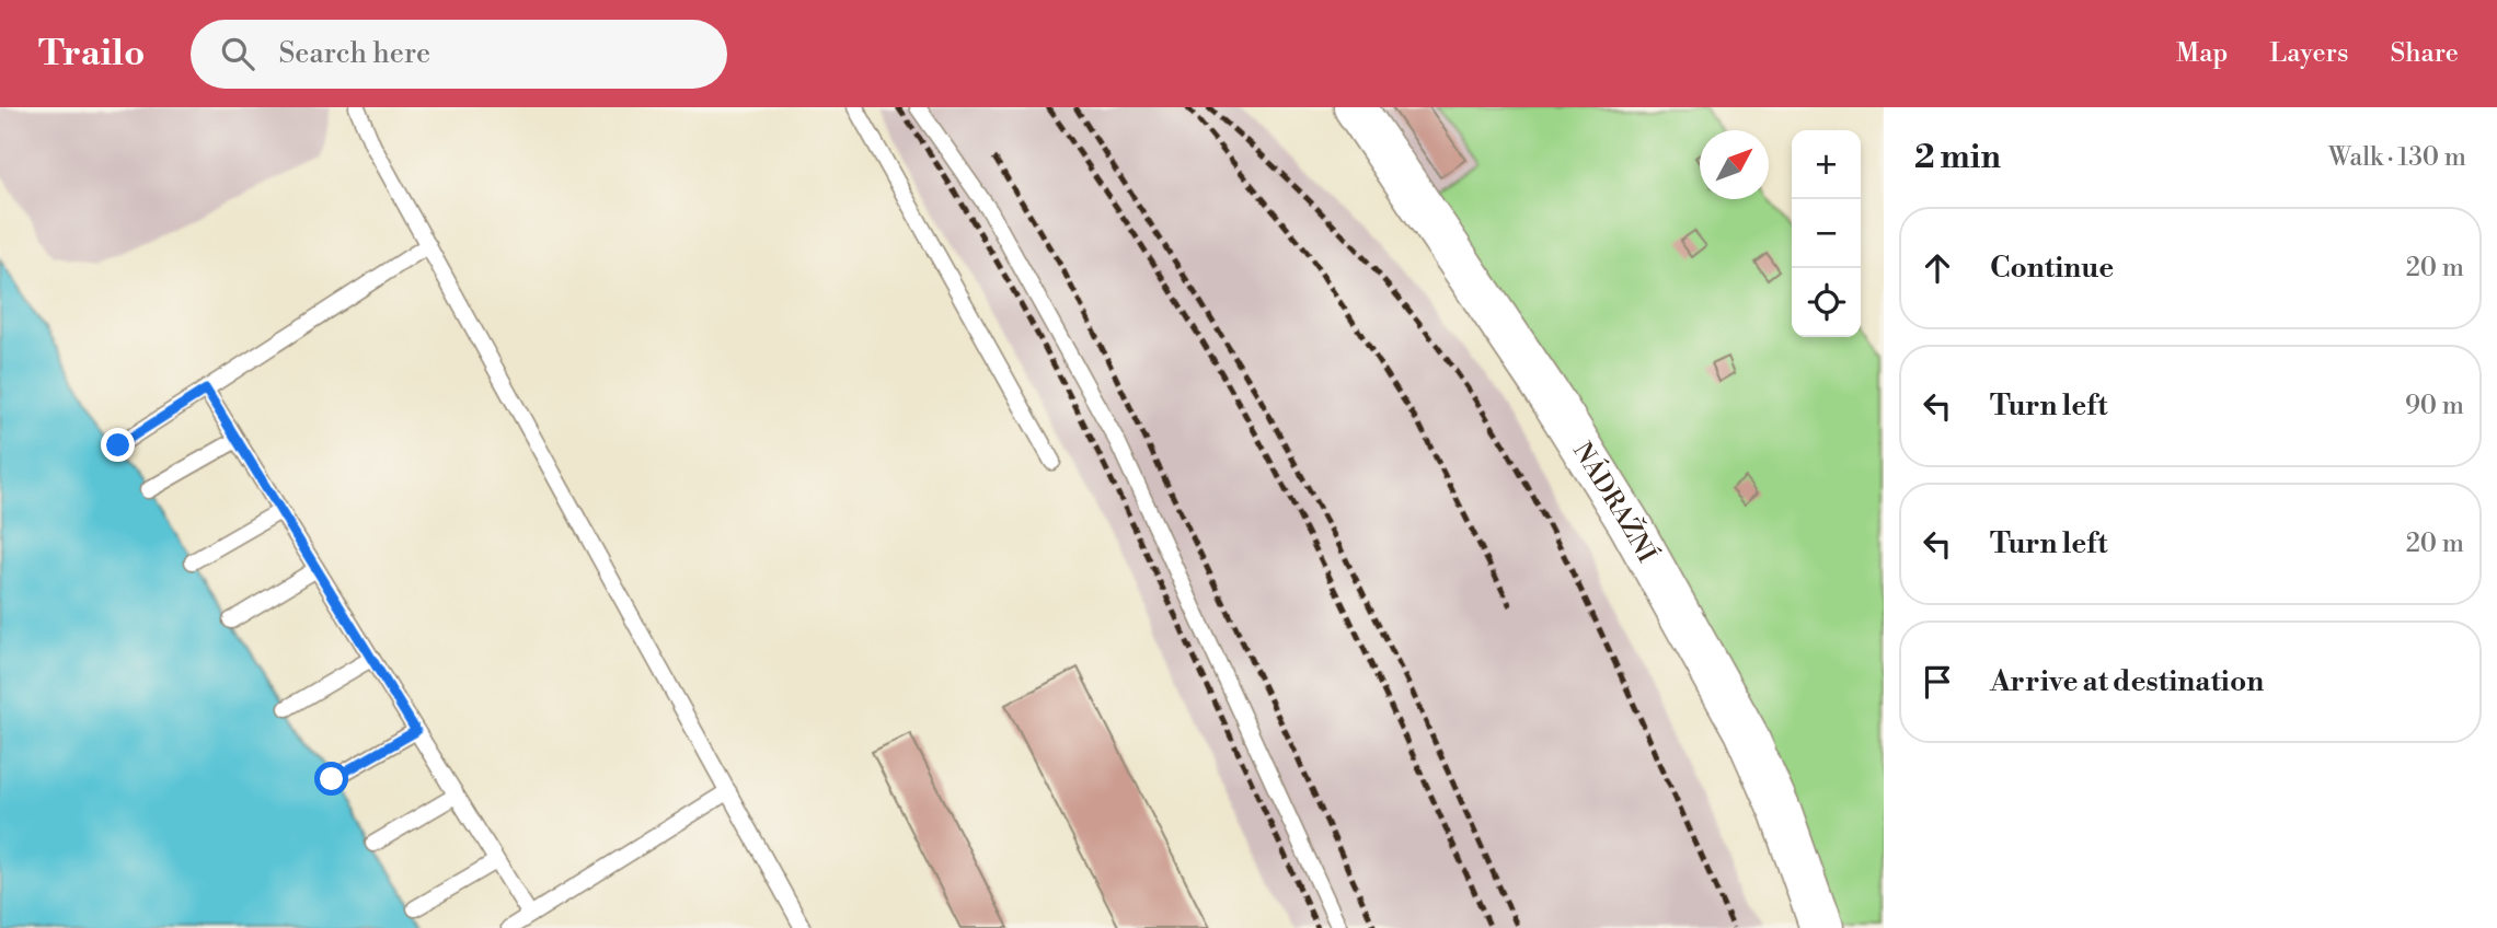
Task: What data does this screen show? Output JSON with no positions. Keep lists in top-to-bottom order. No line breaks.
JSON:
{"streets":{"main road":["NÁDRAŽNÍ"]},"north":"top right","page":{"header":"Trailo","search":"Search here","nav":["Map","Layers","Share"],"heading":["2 min","Walk · 130 m"],"map_buttons":["+","−"],"list":[["Continue","20 m"],["Turn left","90 m"],["Turn left","20 m"],"Arrive at destination"]}}
